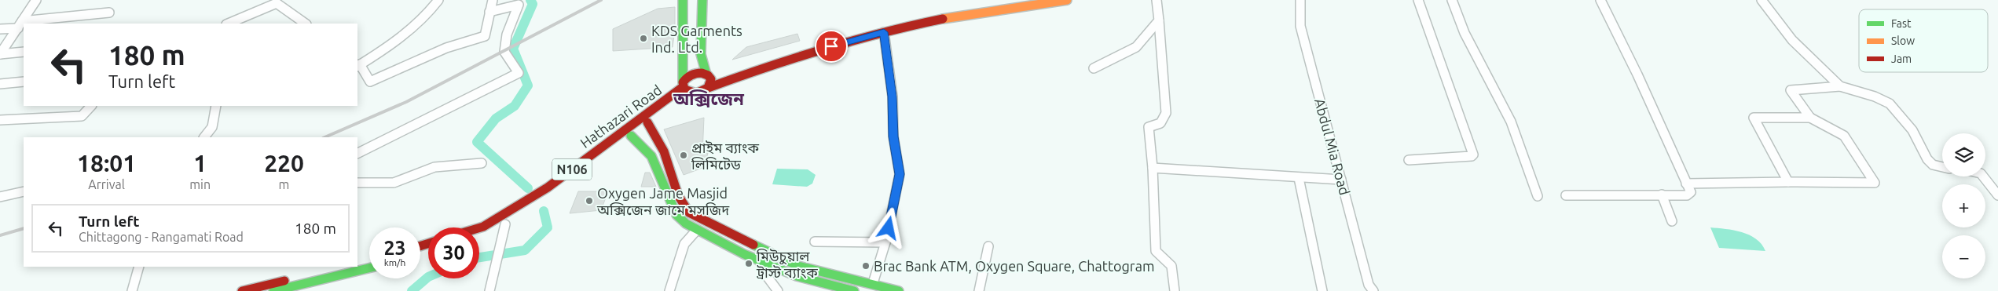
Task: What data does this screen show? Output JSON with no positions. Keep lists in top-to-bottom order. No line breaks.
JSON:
{"streets":{"main road":["Hathazari Road","N106"],"street":["Abdul Mia Road"]},"crossings":[["Hathazari Road","N106"]],"districts":["অক্সিজেন"],"places":["KDS Garments Ind. Ltd.","প্রাইম ব্যাংক লিমিটেড","Oxygen Jame Masjid অক্সিজেন জামে মসজিদ","মিউচুয়াল ট্রাস্ট ব্যাংক","Brac Bank ATM, Oxygen Square, Chattogram"],"legend":["Fast","Slow","Jam"],"page":{"turn":["180 m","Turn left"],"map_buttons":["+","−"],"eta":["18:01","Arrival","1","min","220","m"],"list":[{"name":"Turn left","note":"Chittagong - Rangamati Road","value":"180 m"}],"speed":"23 km/h","limit":"30"}}
